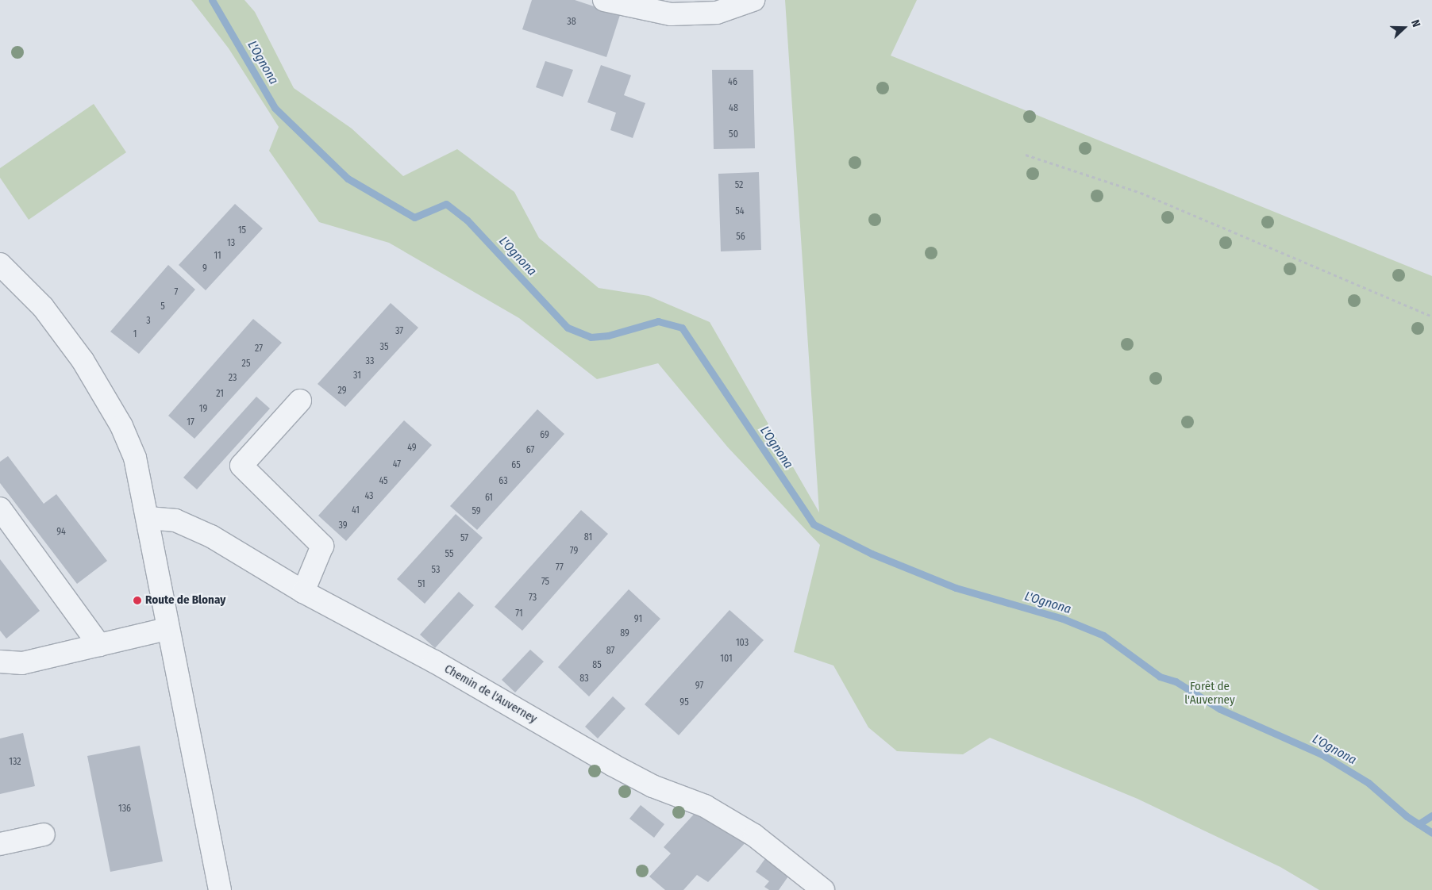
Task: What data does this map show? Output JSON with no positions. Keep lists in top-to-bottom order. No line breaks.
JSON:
{"streets":{"street":["Chemin de l'Auverney"]},"water":["L'Ognona"],"parks":["Forêt de l'Auverney"],"places":["Route de Blonay"],"house_numbers":["38","46","48","50","52","54","15","56","13","11","9","7","5","3","37","1","35","27","33","25","31","23","29","21","19","17","69","49","67","47","65","45","63","43","61","41","59","39","94","81","57","79","55","77","53","75","51","73","71","91","89","103","87","101","85","83","97","95","132","136"],"north":"right"}
